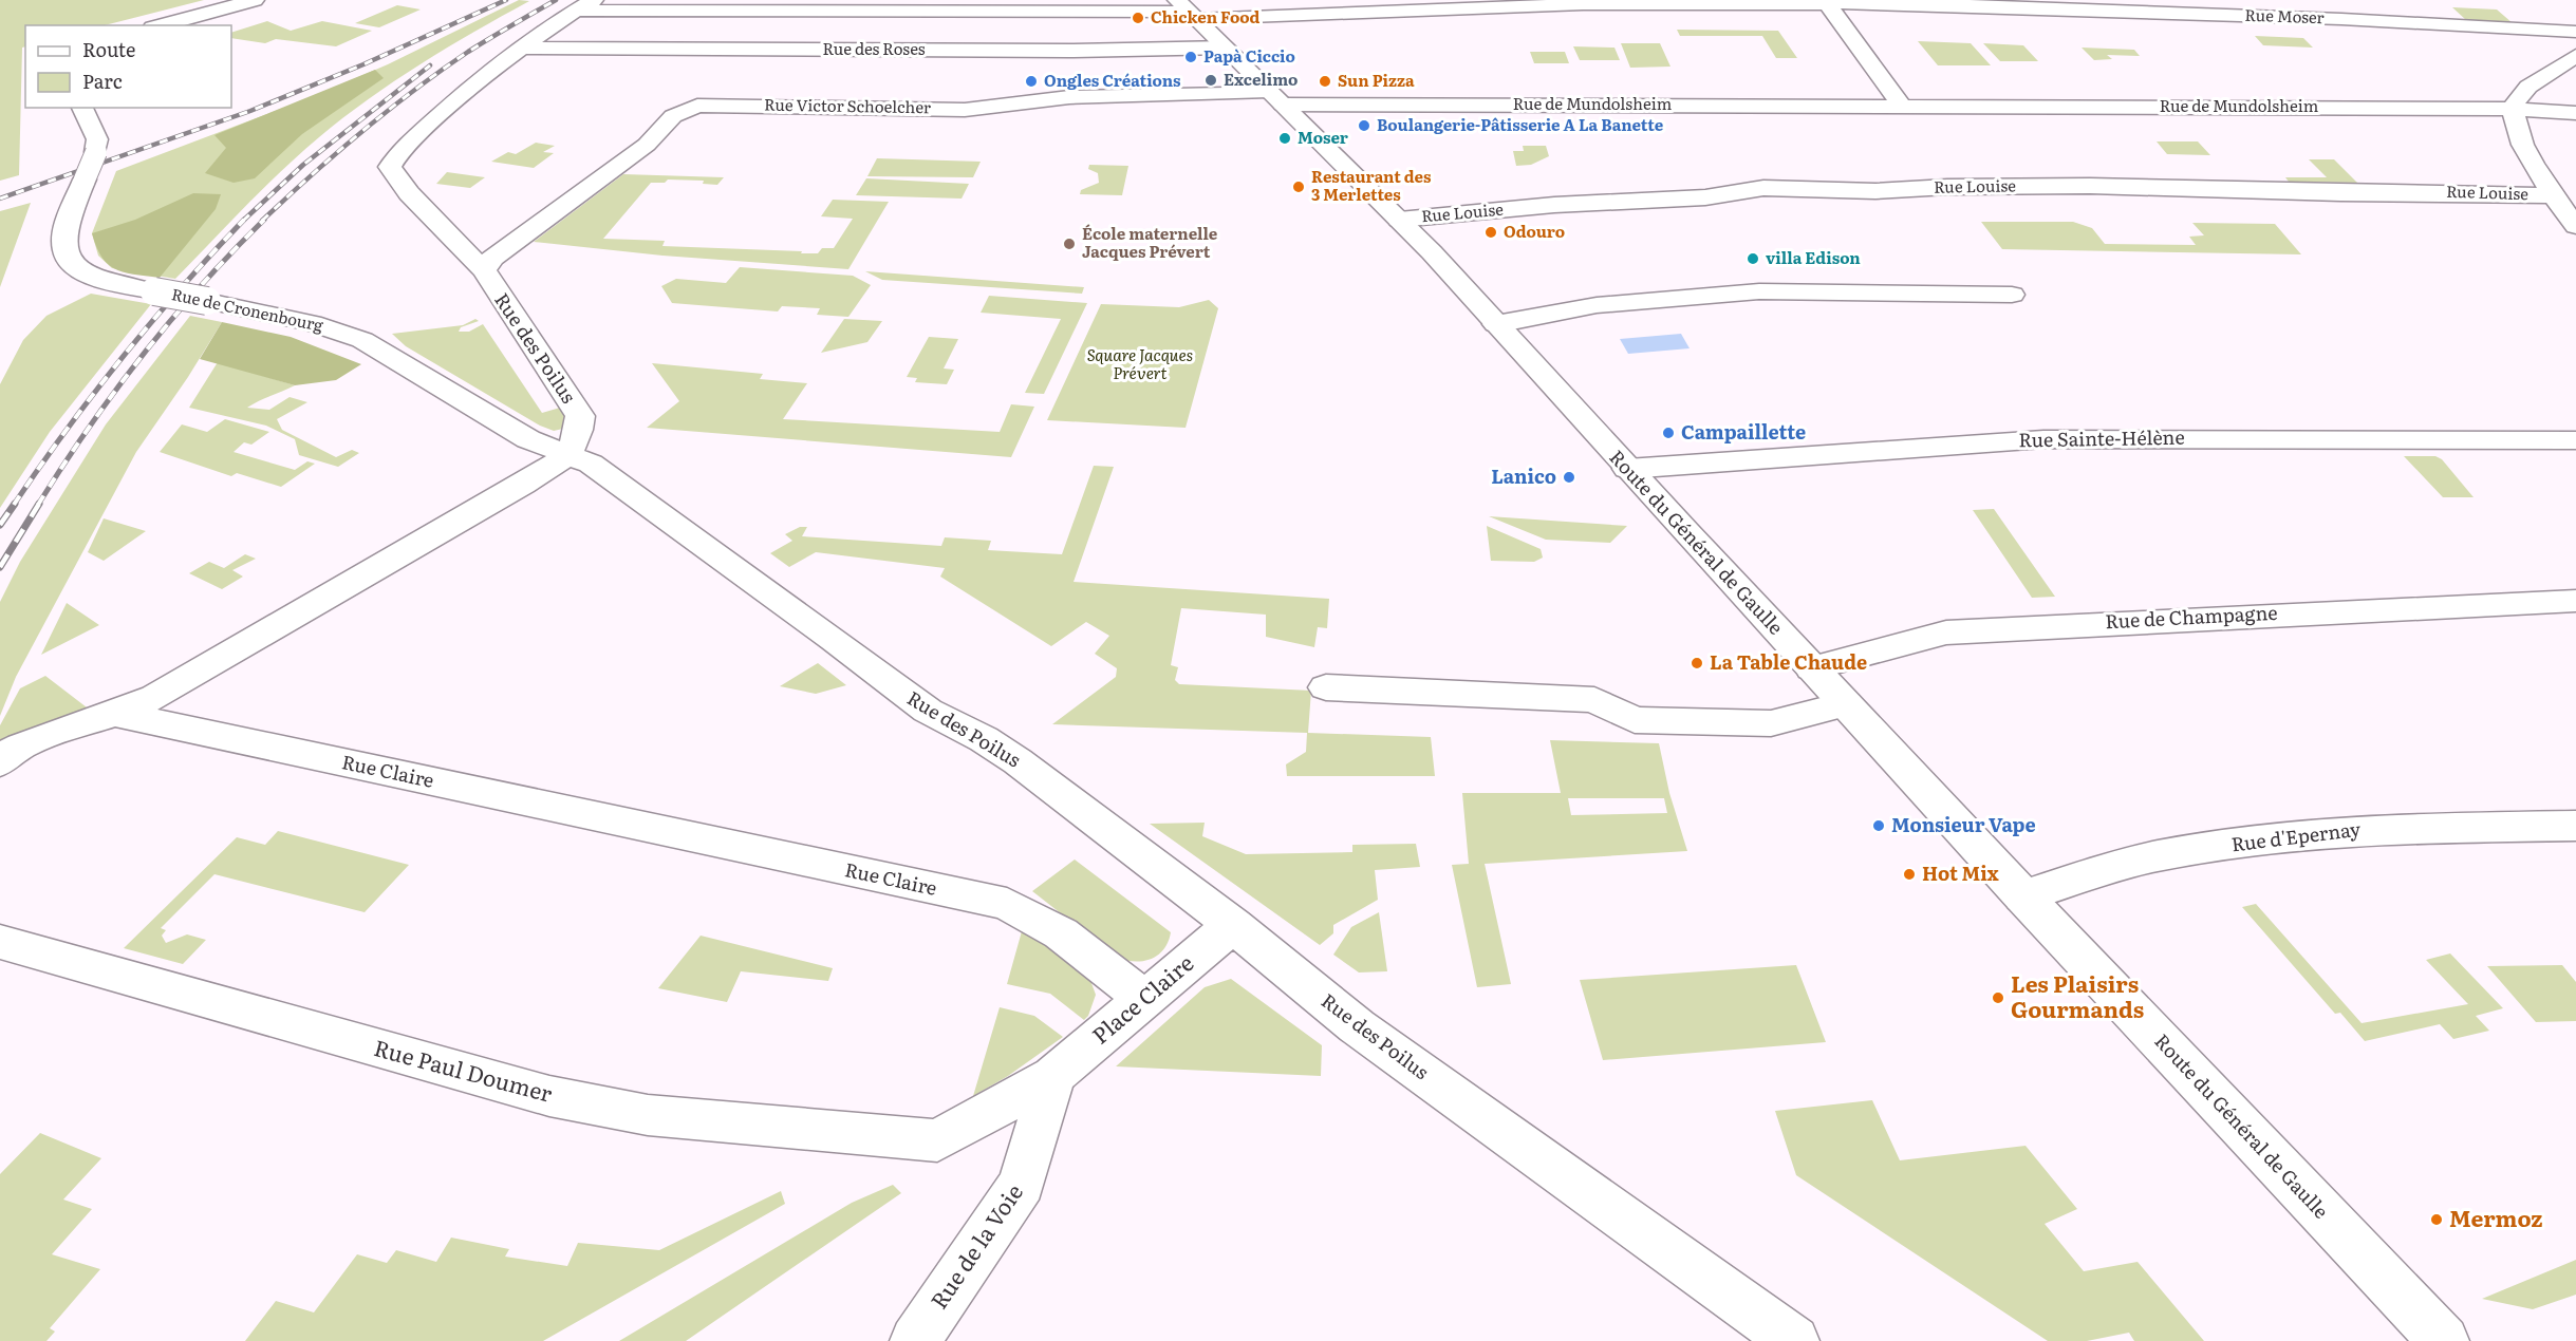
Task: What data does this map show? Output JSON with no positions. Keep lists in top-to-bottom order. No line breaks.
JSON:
{"streets":{"street":["Rue Moser","Rue des Roses","Rue de Mundolsheim","Rue Victor Schoelcher","Rue Louise","Rue de Cronenbourg","Rue des Poilus","Rue Sainte-Hélène","Route du Général de Gaulle","Rue de Champagne","Rue Claire","Rue d'Epernay","Place Claire","Rue Paul Doumer","Rue de la Voie"]},"crossings":[["Rue Moser","Rue des Poilus"],["Rue Moser","Route du Général de Gaulle"],["Rue des Roses","Rue des Poilus"],["Rue des Roses","Route du Général de Gaulle"],["Rue de Mundolsheim","Rue Victor Schoelcher"],["Rue de Mundolsheim","Route du Général de Gaulle"],["Rue Victor Schoelcher","Rue des Poilus"],["Rue Victor Schoelcher","Route du Général de Gaulle"],["Rue Louise","Route du Général de Gaulle"],["Rue de Cronenbourg","Rue des Poilus"],["Rue des Poilus","Place Claire"],["Rue Sainte-Hélène","Route du Général de Gaulle"],["Route du Général de Gaulle","Rue de Champagne"],["Route du Général de Gaulle","Rue d'Epernay"],["Rue Claire","Place Claire"],["Place Claire","Rue Paul Doumer"],["Place Claire","Rue de la Voie"],["Rue Paul Doumer","Rue de la Voie"]],"parks":["Square Jacques Prévert"],"places":["Chicken Food","Papà Ciccio","Excelimo","Ongles Créations","Sun Pizza","Boulangerie-Pâtisserie A La Banette","Moser","Restaurant des 3 Merlettes","Odouro","École maternelle Jacques Prévert","villa Edison","Campaillette","Lanico","La Table Chaude","Monsieur Vape","Hot Mix","Les Plaisirs Gourmands","Mermoz"],"legend":["Route","Parc"]}
